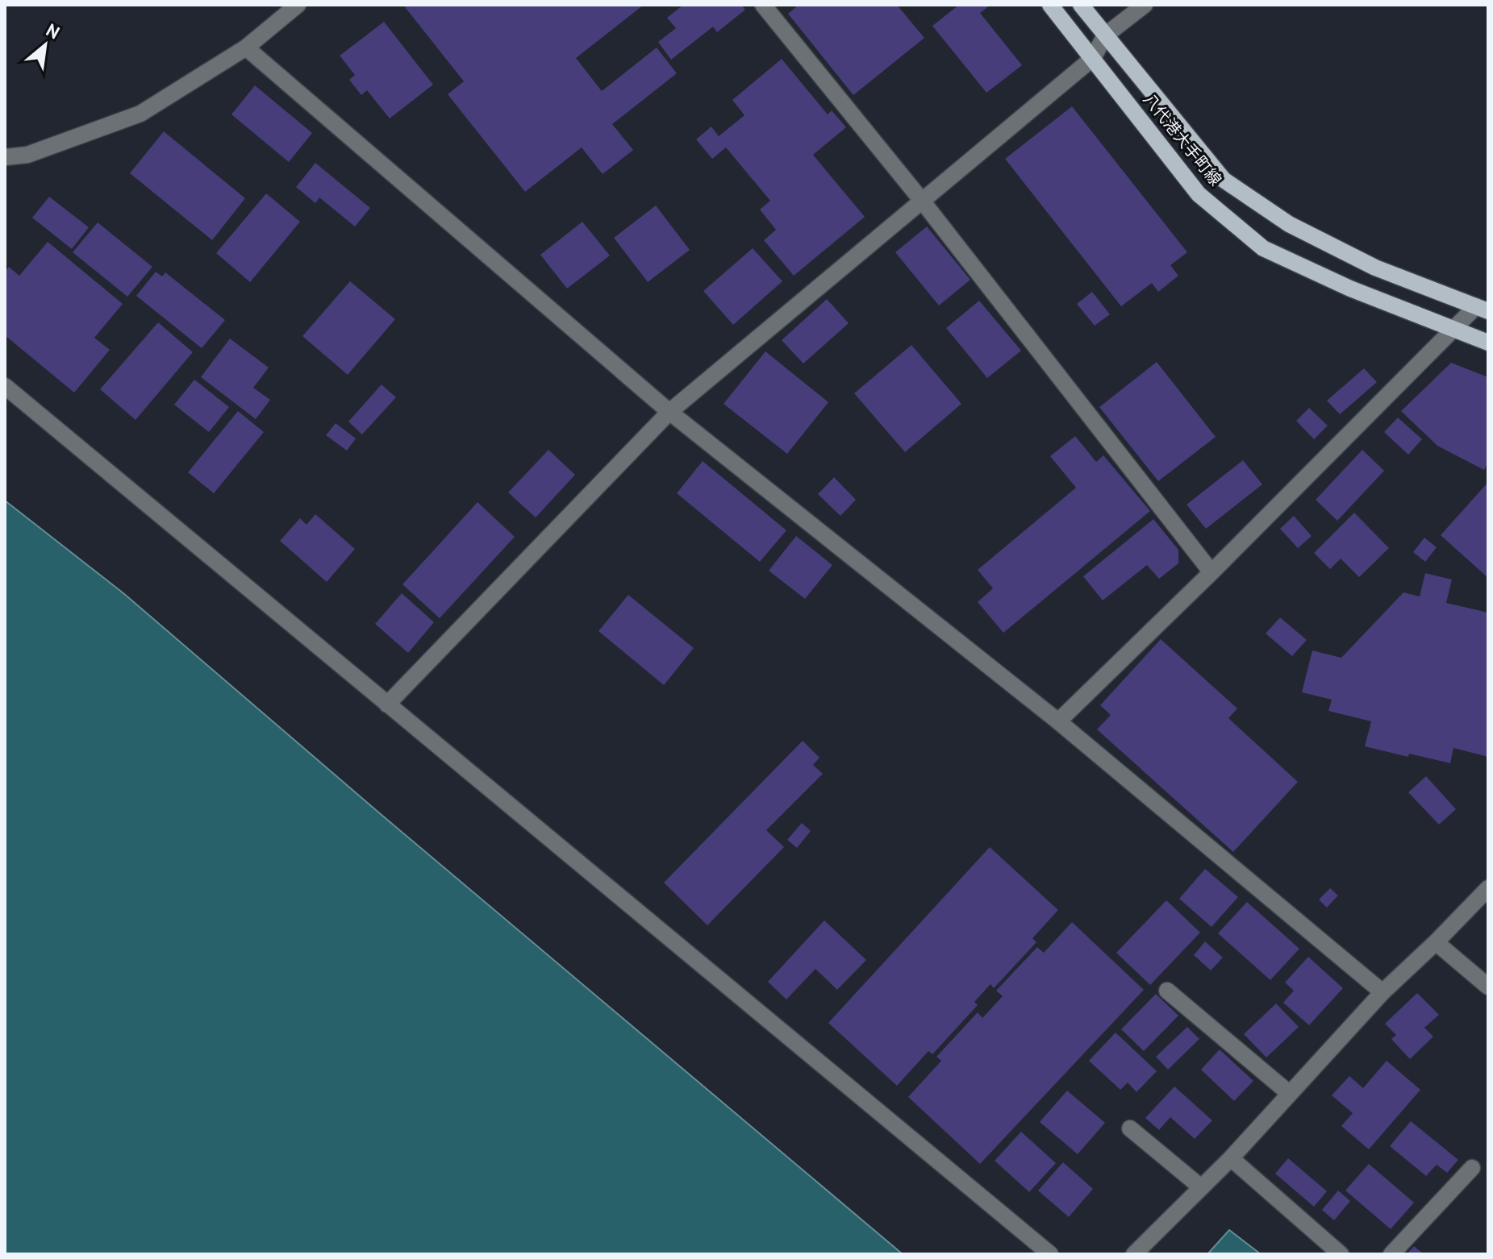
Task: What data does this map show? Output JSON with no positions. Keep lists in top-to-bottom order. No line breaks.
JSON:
{"streets":{"main road":["八代港大手町線"]},"north":"top right"}
